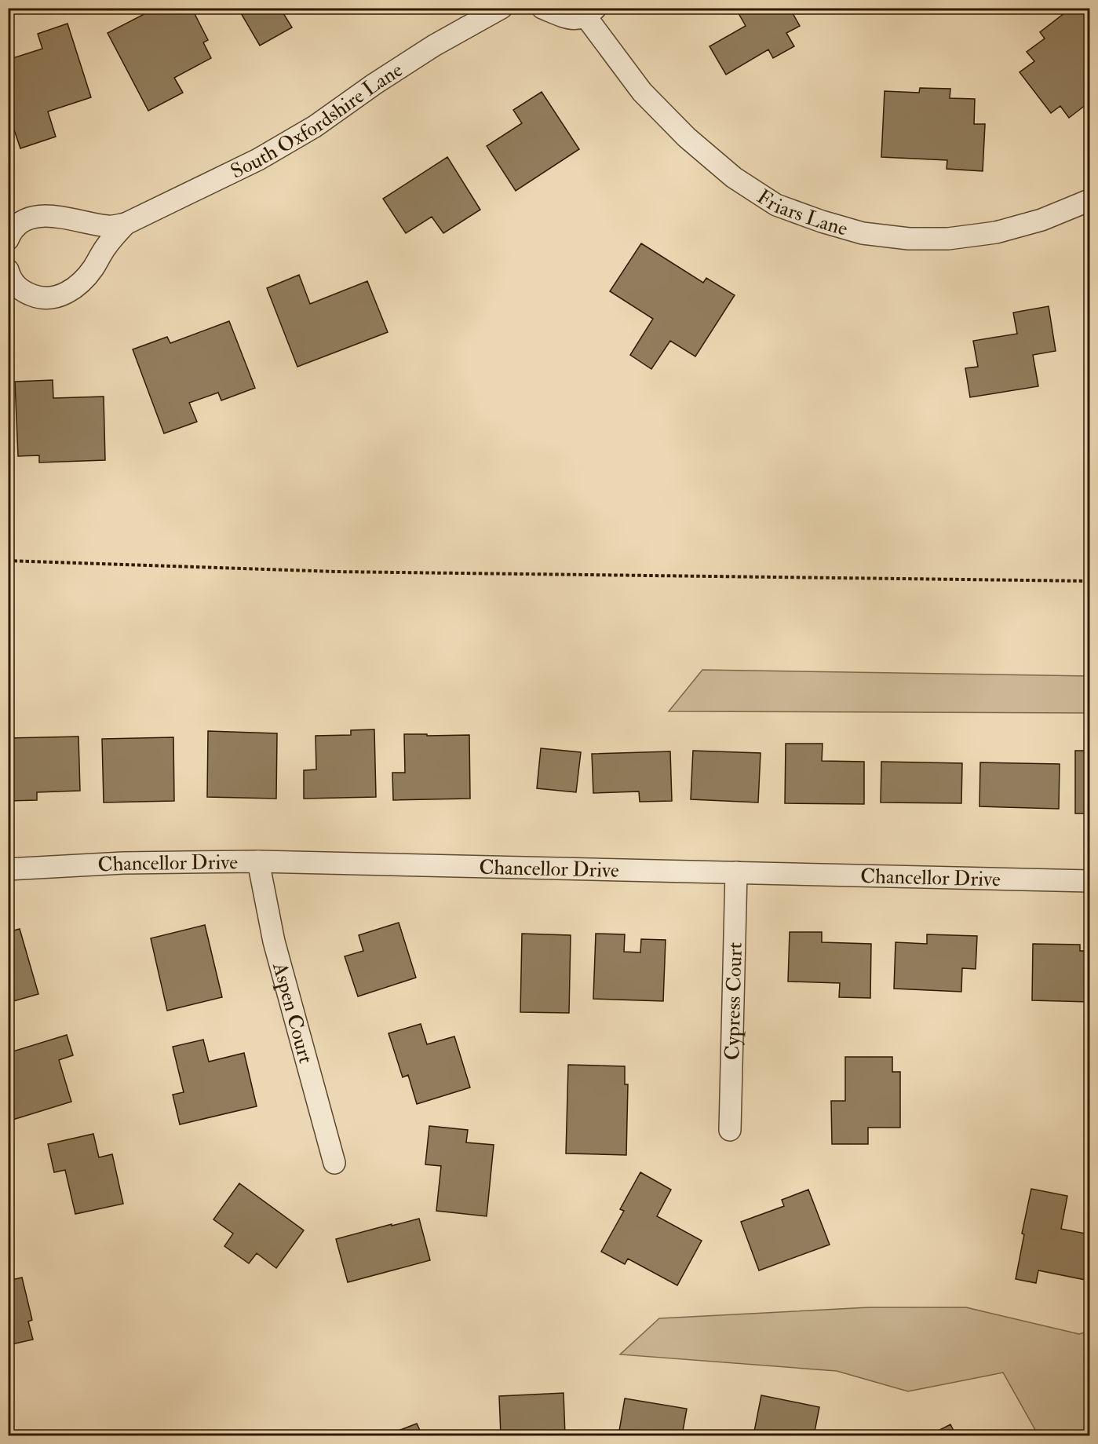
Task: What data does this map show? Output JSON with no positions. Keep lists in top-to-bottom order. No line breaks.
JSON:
{"streets":{"street":["South Oxfordshire Lane","Friars Lane","Chancellor Drive","Cypress Court","Aspen Court"]},"crossings":[["Chancellor Drive","Cypress Court"],["Chancellor Drive","Aspen Court"]]}
